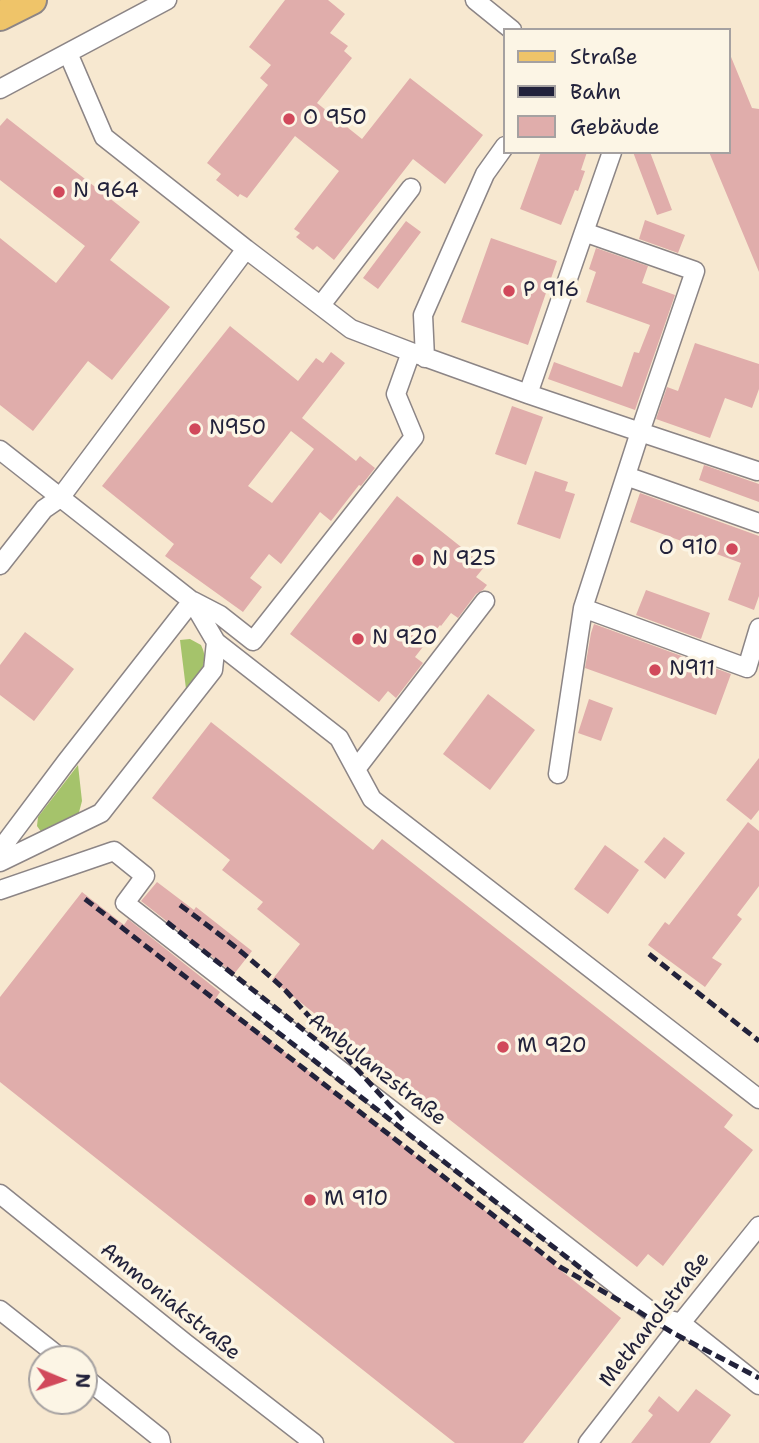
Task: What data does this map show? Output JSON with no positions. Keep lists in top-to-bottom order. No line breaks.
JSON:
{"streets":{"street":["Ambulanzstraße","Ammoniakstraße","Methanolstraße"]},"crossings":[["Ambulanzstraße","Methanolstraße"]],"places":["O 950","N 964","P 916","N950","O 910","N 925","N 920","N911","M 920","M 910"],"legend":["Straße","Bahn","Gebäude"],"north":"right"}
